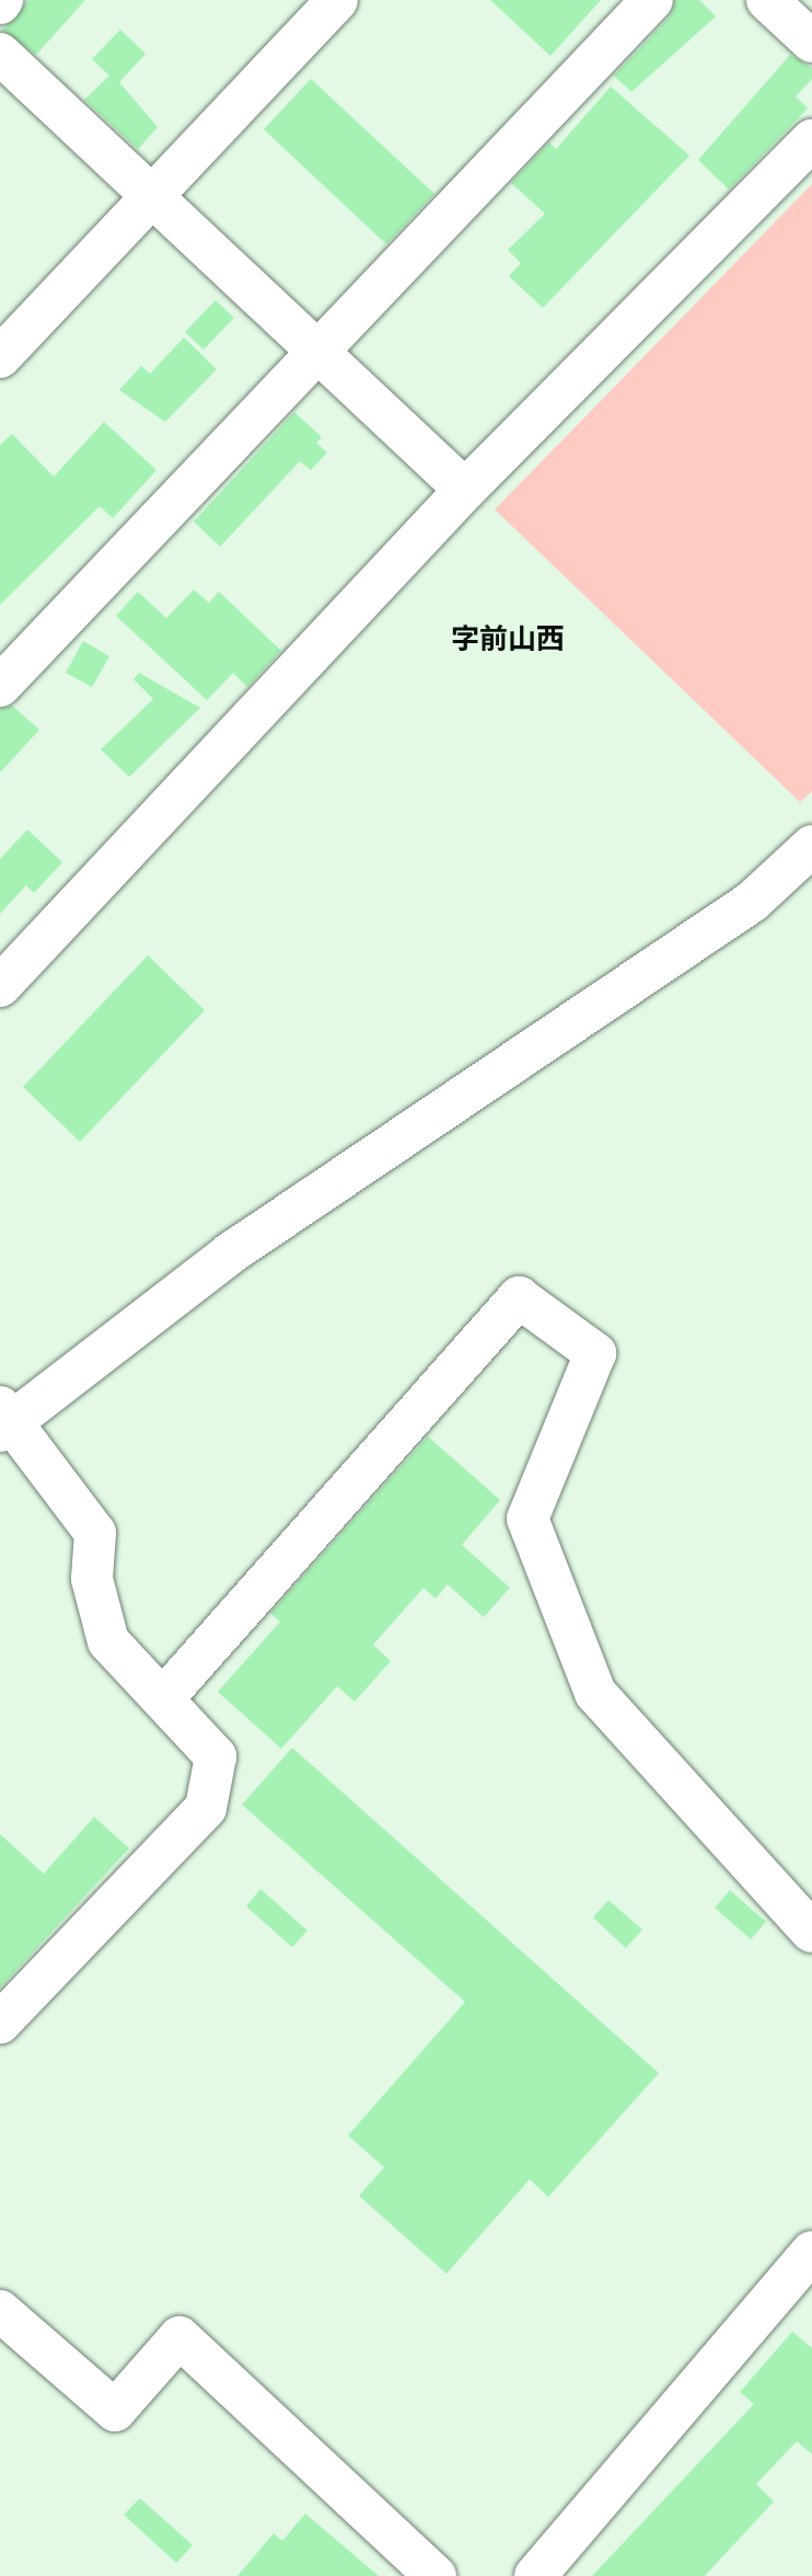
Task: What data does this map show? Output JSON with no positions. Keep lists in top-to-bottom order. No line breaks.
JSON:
{"districts":["字前山西"]}
